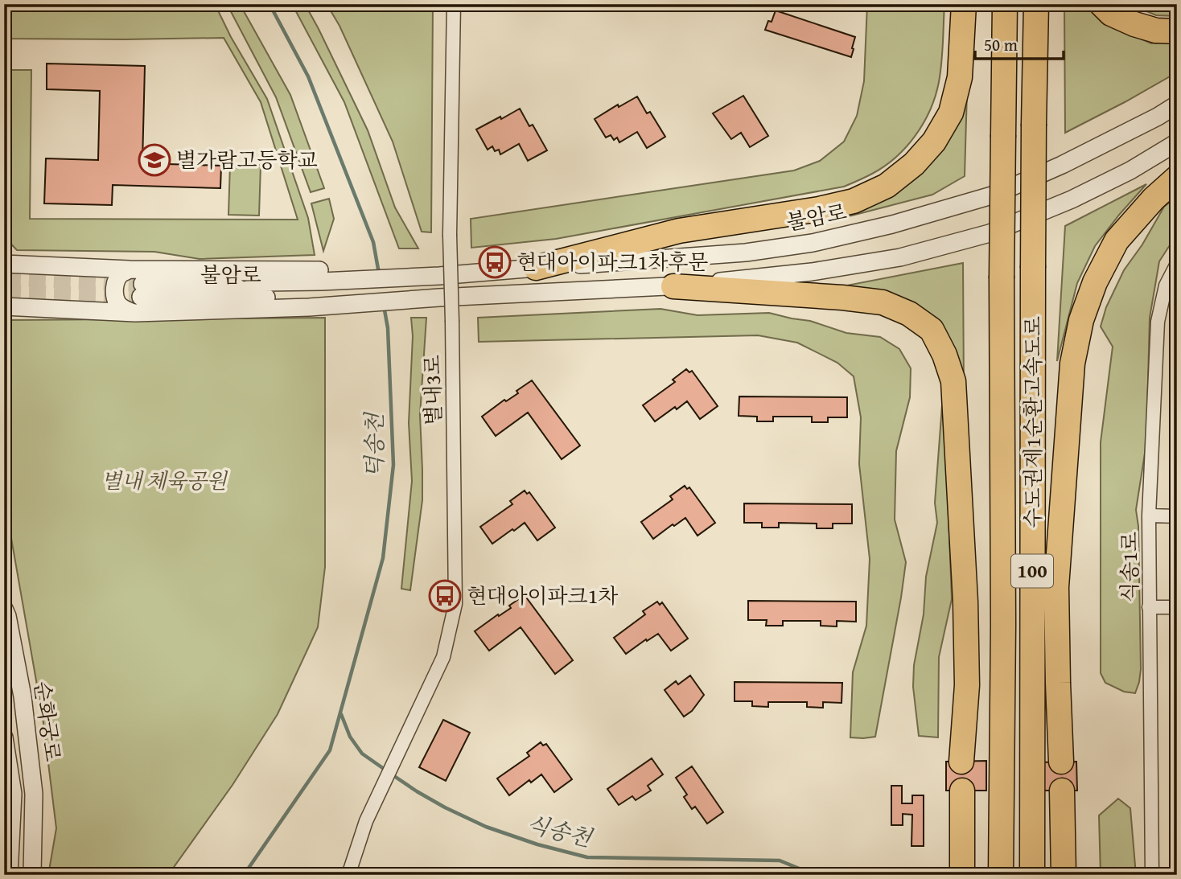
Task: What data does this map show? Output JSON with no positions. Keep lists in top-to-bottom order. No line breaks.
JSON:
{"streets":{"highway":["수도권제1순환고속도로","100"],"street":["불암로","별내3로","식송1로","순화궁로"]},"water":["덕송천","식송천"],"parks":["별내 체육공원"],"places":{"school or university":["별가람고등학교"],"bus stop":["현대아이파크1차후문","현대아이파크1차"]},"scale_bar":"50 m"}
